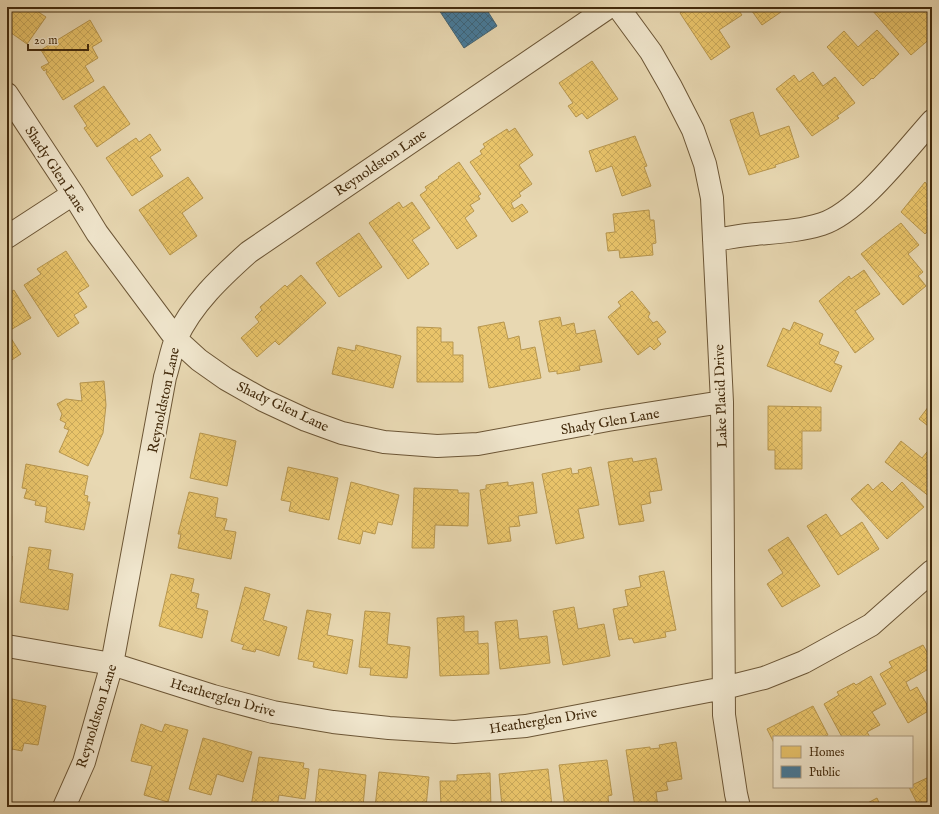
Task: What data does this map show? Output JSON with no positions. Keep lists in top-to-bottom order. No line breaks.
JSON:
{"streets":{"street":["Reynoldston Lane","Shady Glen Lane","Lake Placid Drive","Heatherglen Drive"]},"crossings":[["Reynoldston Lane","Shady Glen Lane"],["Reynoldston Lane","Heatherglen Drive"],["Shady Glen Lane","Lake Placid Drive"],["Lake Placid Drive","Heatherglen Drive"]],"legend":["Homes","Public"],"scale_bar":"20 m"}
